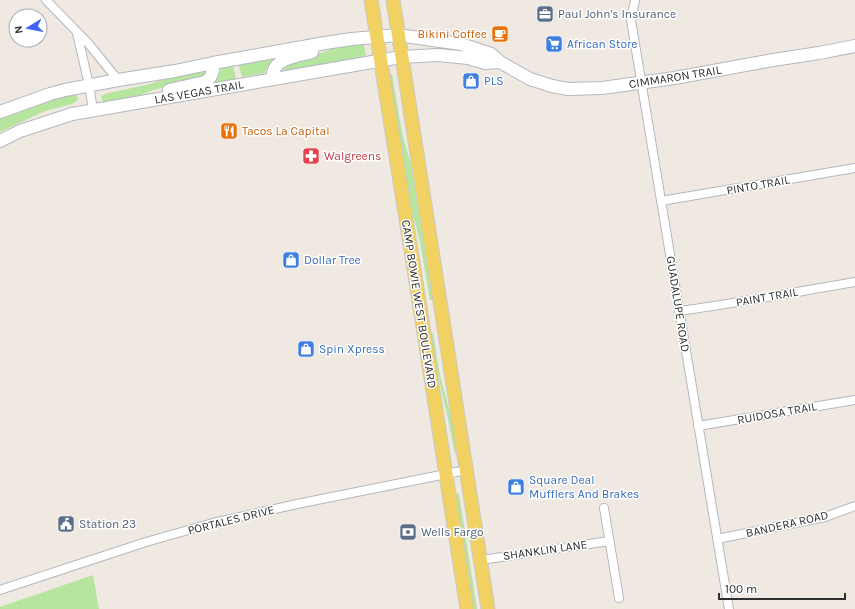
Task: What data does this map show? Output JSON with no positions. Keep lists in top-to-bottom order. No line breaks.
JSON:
{"streets":{"main road":["CIMMARON TRAIL","LAS VEGAS TRAIL","CAMP BOWIE WEST BOULEVARD"],"street":["PINTO TRAIL","PAINT TRAIL","GUADALUPE ROAD","RUIDOSA TRAIL","PORTALES DRIVE","BANDERA ROAD","SHANKLIN LANE"]},"crossings":[["CIMMARON TRAIL","LAS VEGAS TRAIL"],["CIMMARON TRAIL","CAMP BOWIE WEST BOULEVARD"],["CIMMARON TRAIL","GUADALUPE ROAD"],["LAS VEGAS TRAIL","CAMP BOWIE WEST BOULEVARD"],["PINTO TRAIL","GUADALUPE ROAD"],["PAINT TRAIL","GUADALUPE ROAD"],["CAMP BOWIE WEST BOULEVARD","PORTALES DRIVE"],["CAMP BOWIE WEST BOULEVARD","SHANKLIN LANE"],["GUADALUPE ROAD","RUIDOSA TRAIL"],["GUADALUPE ROAD","BANDERA ROAD"]],"places":{"office":["Paul John's Insurance"],"cafe":["Bikini Coffee"],"supermarket":["African Store"],"shop":["PLS","Dollar Tree","Spin Xpress","Square Deal Mufflers And Brakes"],"restaurant":["Tacos La Capital"],"pharmacy":["Walgreens"],"public building":["Station 23"],"bank":["Wells Fargo"]},"scale_bar":"100 m","north":"left"}
